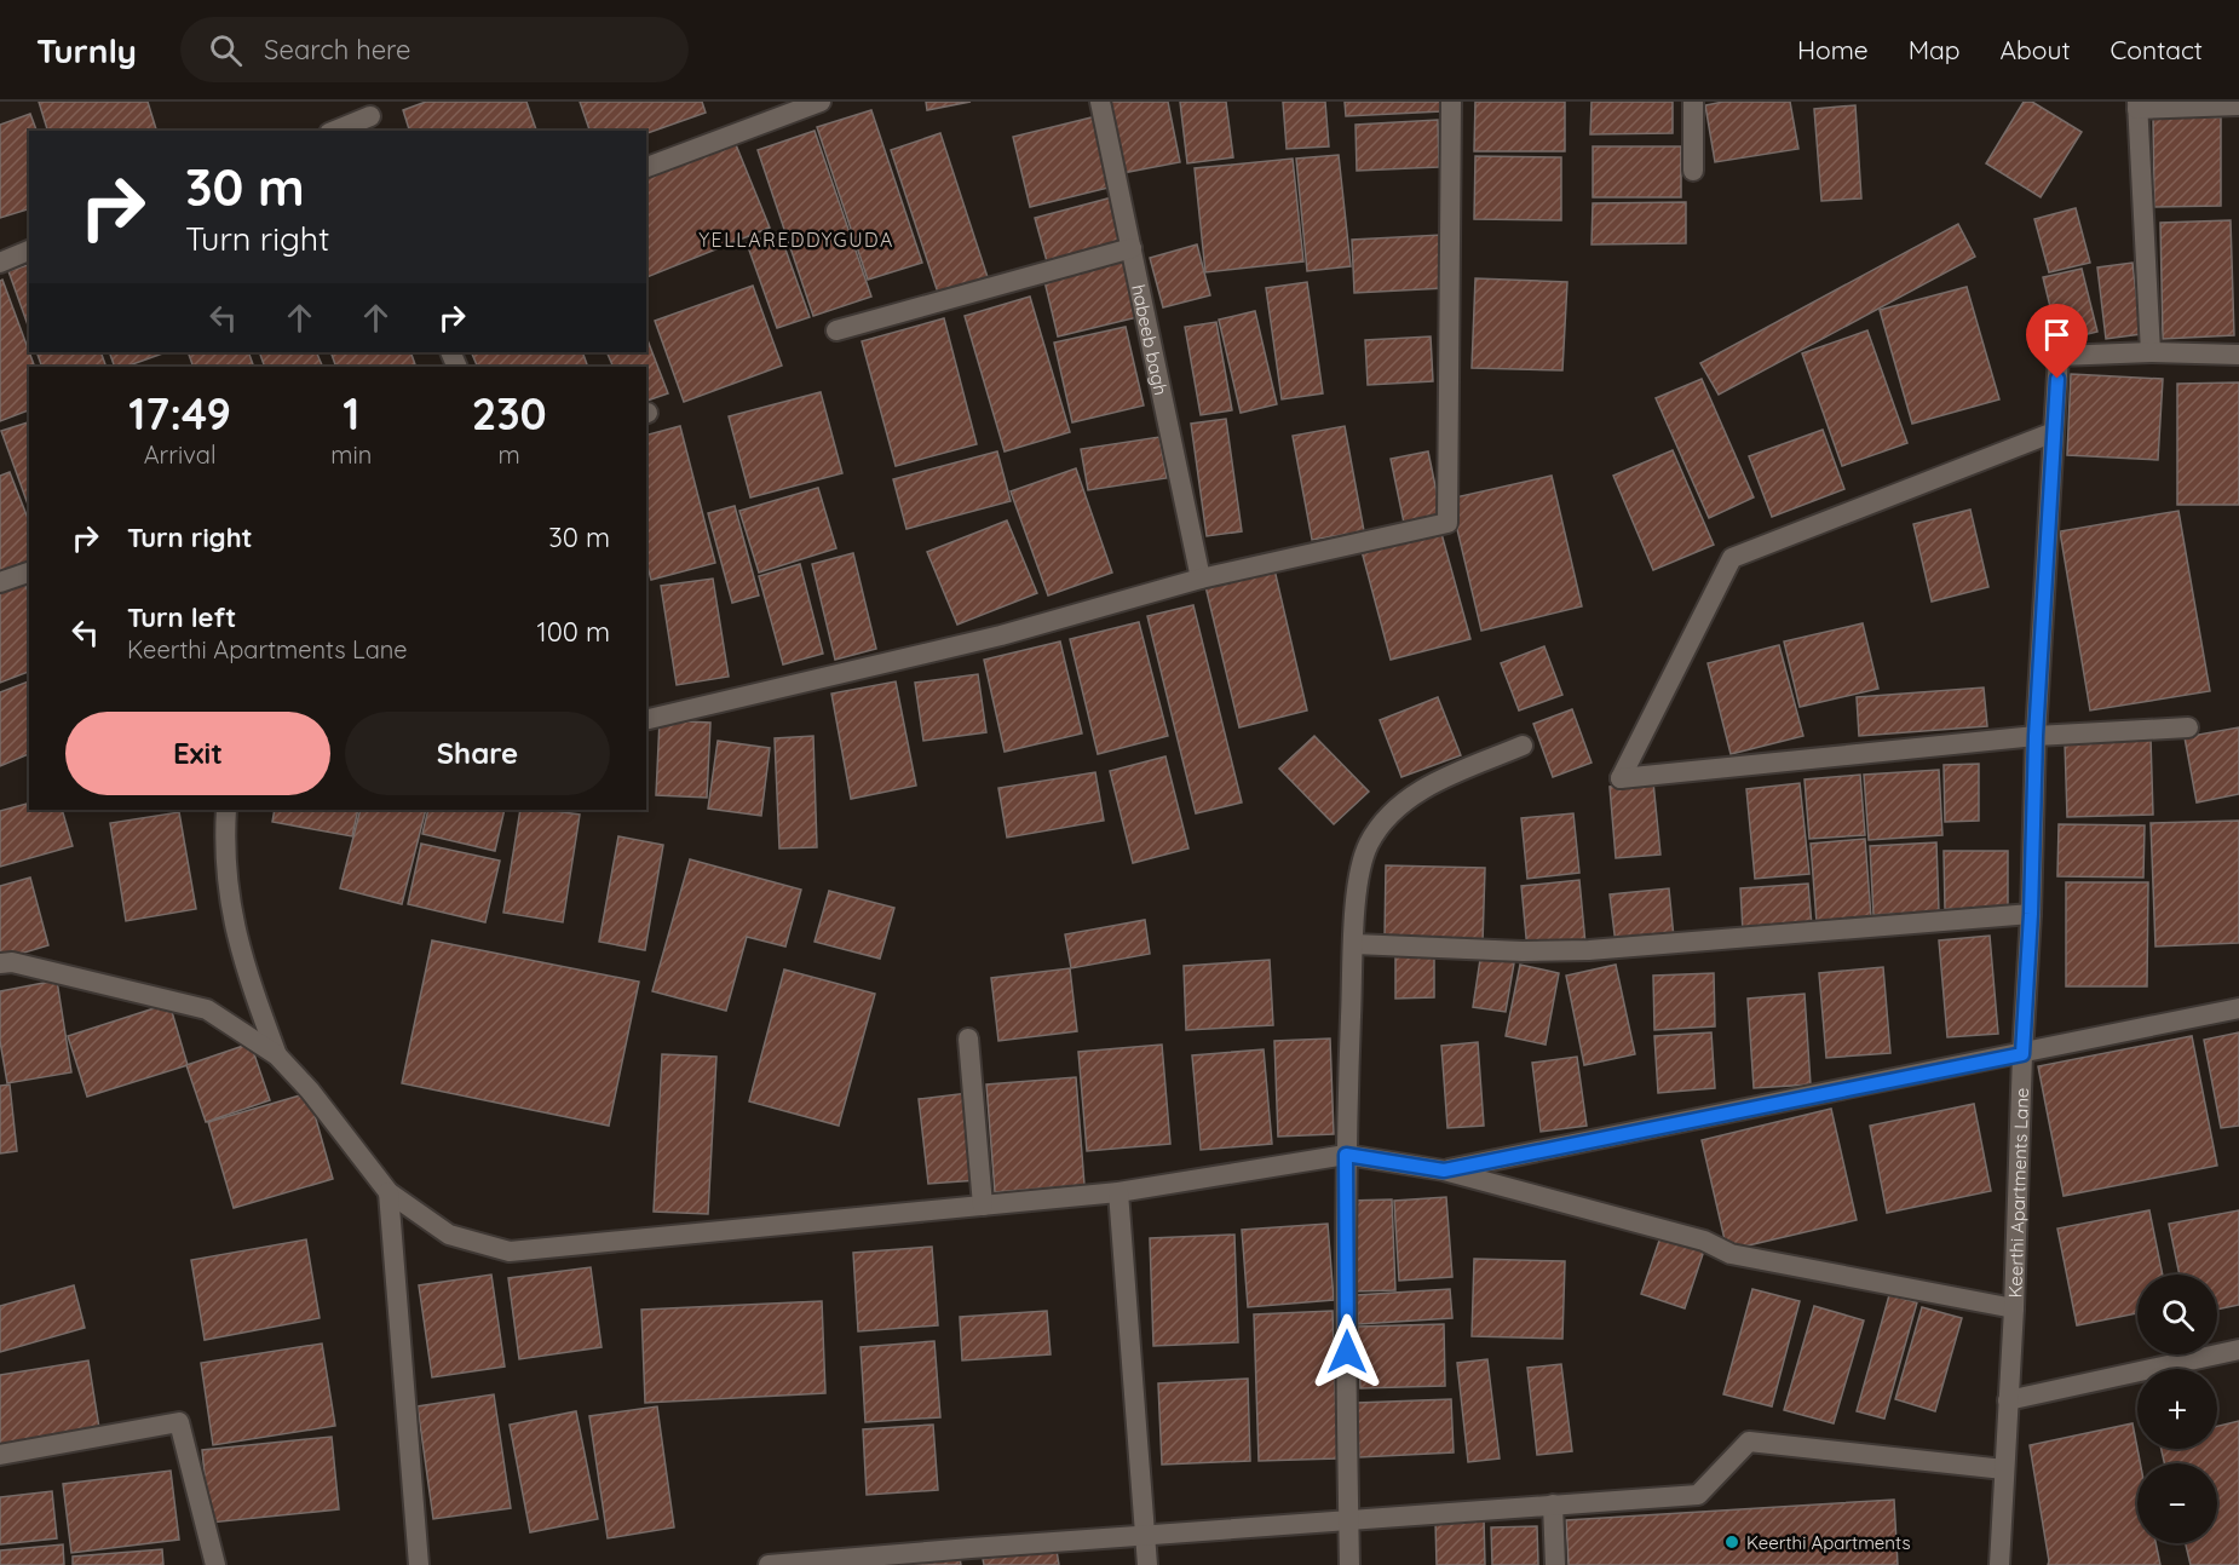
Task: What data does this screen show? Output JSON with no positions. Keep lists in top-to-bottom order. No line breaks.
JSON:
{"streets":{"street":["habeeb bagh","Keerthi Apartments Lane"]},"districts":["YELLAREDDYGUDA"],"places":["Keerthi Apartments"],"page":{"header":"Turnly","search":"Search here","nav":["Home","Map","About","Contact"],"turn":["30 m","Turn right"],"eta":["17:49","Arrival","1","min","230","m"],"list":[{"name":"Turn right","value":"30 m"},{"name":"Turn left","note":"Keerthi Apartments Lane","value":"100 m"}],"buttons":["Exit","Share"],"map_buttons":["+","−"]}}
